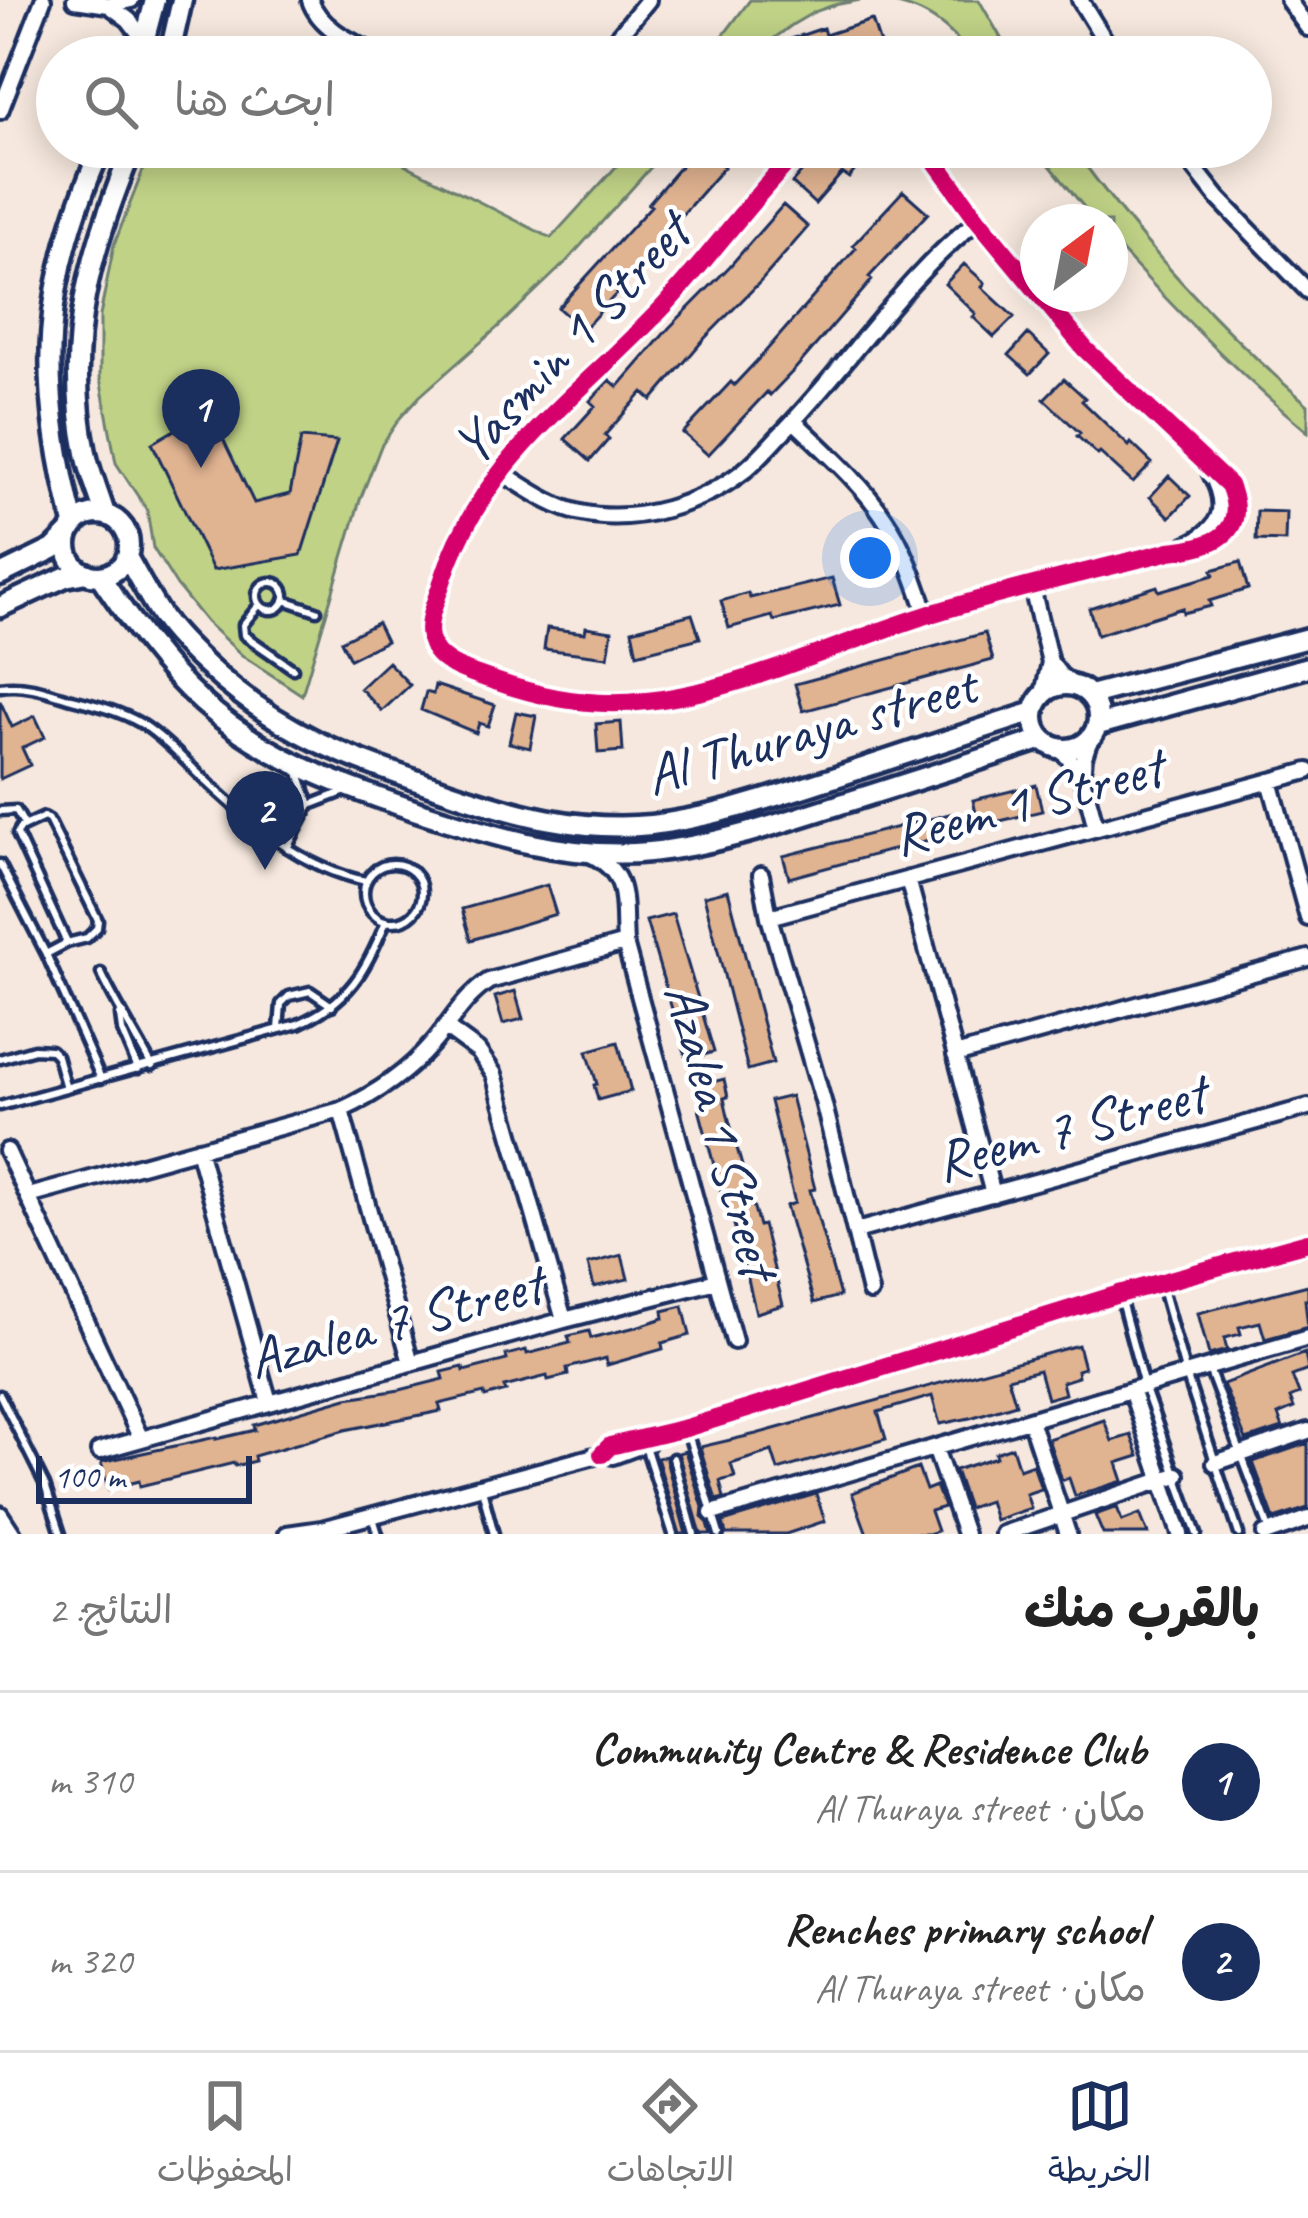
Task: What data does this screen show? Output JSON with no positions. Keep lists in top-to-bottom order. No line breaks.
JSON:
{"streets":{"street":["Yasmin 1 Street","Al Thuraya street","Reem 1 Street","Reem 7 Street","Azalea 1 Street","Azalea 7 Street"]},"crossings":[["Azalea 1 Street","Azalea 7 Street"]],"scale_bar":"100 m","north":"top right","page":{"search":"ابحث هنا","pins":["1","2"],"scale":"100 m","heading":["بالقرب منك","النتائج: 2"],"list":[{"mark":"1","name":"Community Centre & Residence Club","note":"مكان · Al Thuraya street","value":"310 m"},{"mark":"2","name":"Renches primary school","note":"مكان · Al Thuraya street","value":"320 m"}],"nav":["الخريطة","الاتجاهات","المحفوظات"]}}
